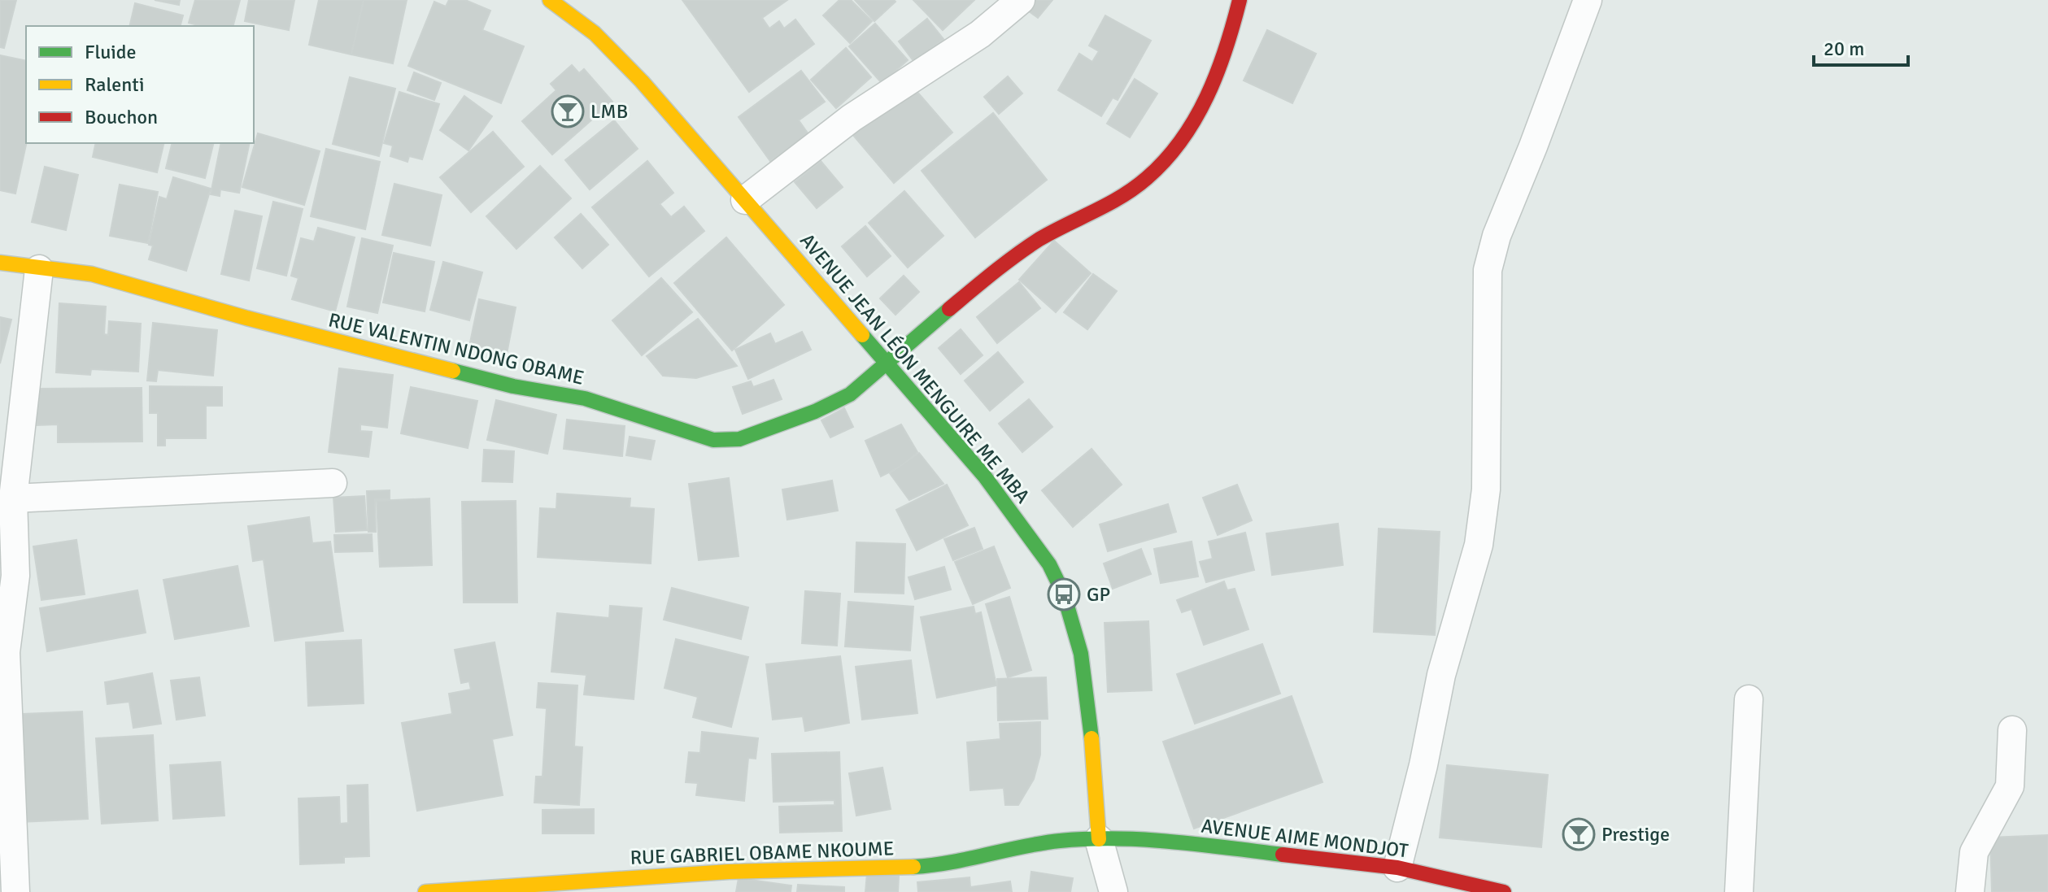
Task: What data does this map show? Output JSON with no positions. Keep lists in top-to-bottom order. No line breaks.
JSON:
{"streets":{"street":["RUE VALENTIN NDONG OBAME","AVENUE JEAN LÉON MENGUIRE ME MBA","AVENUE AIME MONDJOT","RUE GABRIEL OBAME NKOUME"]},"crossings":[["RUE VALENTIN NDONG OBAME","AVENUE JEAN LÉON MENGUIRE ME MBA"],["AVENUE JEAN LÉON MENGUIRE ME MBA","AVENUE AIME MONDJOT"],["AVENUE JEAN LÉON MENGUIRE ME MBA","RUE GABRIEL OBAME NKOUME"],["AVENUE AIME MONDJOT","RUE GABRIEL OBAME NKOUME"]],"places":{"bar":["LMB","Prestige"],"bus stop":["GP"]},"legend":["Fluide","Ralenti","Bouchon"],"scale_bar":"20 m"}
